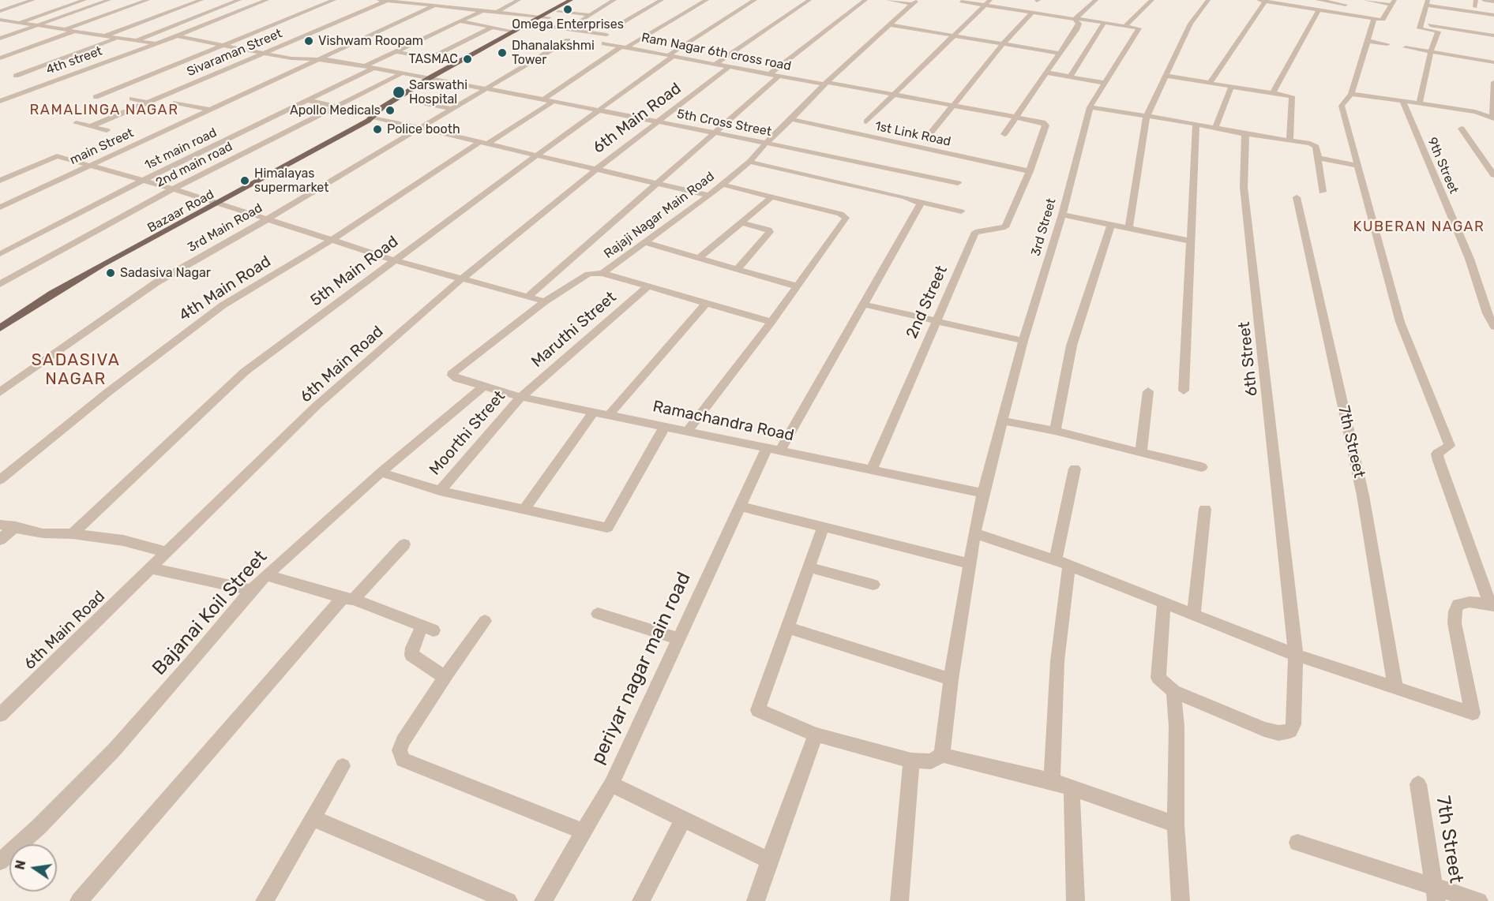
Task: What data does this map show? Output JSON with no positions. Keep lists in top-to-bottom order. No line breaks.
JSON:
{"streets":{"main road":["Bazaar Road"],"street":["Ram Nagar 6th cross road","Sivaraman Street","4th street","6th Main Road","5th Cross Street","1st Link Road","main Street","1st main road","2nd main road","9th Street","Rajaji Nagar Main Road","3rd Street","3rd Main Road","5th Main Road","4th Main Road","2nd Street","Maruthi Street","6th Street","Ramachandra Road","Moorthi Street","7th Street","Bajanai Koil Street","periyar nagar main road"]},"crossings":[["Ram Nagar 6th cross road","6th Main Road"],["Ram Nagar 6th cross road","1st Link Road"],["Ram Nagar 6th cross road","Rajaji Nagar Main Road"],["Ram Nagar 6th cross road","5th Main Road"],["Ram Nagar 6th cross road","2nd Street"],["Sivaraman Street","5th Cross Street"],["4th street","5th Cross Street"],["6th Main Road","5th Cross Street"],["5th Cross Street","main Street"],["5th Cross Street","1st main road"],["5th Cross Street","2nd main road"],["5th Cross Street","Bazaar Road"],["5th Cross Street","Rajaji Nagar Main Road"],["5th Cross Street","3rd Main Road"],["5th Cross Street","5th Main Road"],["5th Cross Street","4th Main Road"],["1st Link Road","Rajaji Nagar Main Road"],["1st Link Road","2nd Street"],["Rajaji Nagar Main Road","Ramachandra Road"],["3rd Street","Ramachandra Road"],["2nd Street","Ramachandra Road"],["Maruthi Street","Ramachandra Road"],["Maruthi Street","Moorthi Street"],["Ramachandra Road","Moorthi Street"],["Ramachandra Road","Bajanai Koil Street"],["Ramachandra Road","periyar nagar main road"]],"districts":["RAMALINGA NAGAR","KUBERAN NAGAR","SADASIVA NAGAR"],"places":["Omega Enterprises","Vishwam Roopam","Dhanalakshmi Tower","TASMAC","Sarswathi Hospital","Apollo Medicals","Police booth","Himalayas supermarket","Sadasiva Nagar"],"north":"left"}
